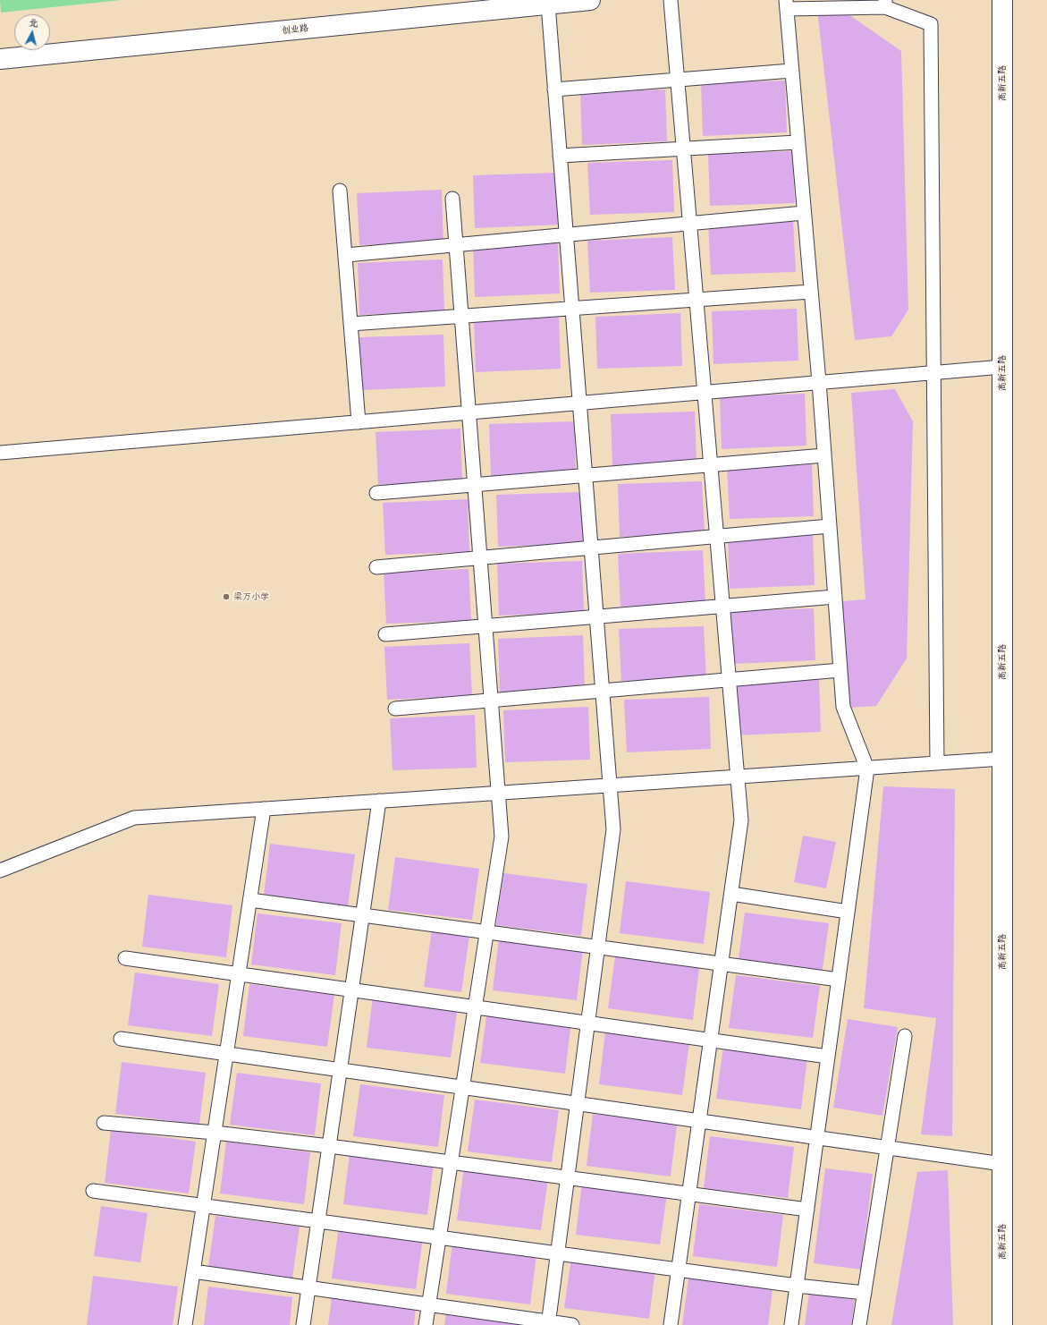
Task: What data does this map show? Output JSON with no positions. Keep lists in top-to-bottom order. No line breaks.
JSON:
{"streets":{"street":["创业路","高新五路"]},"places":["梁万小学"],"north":"top"}
